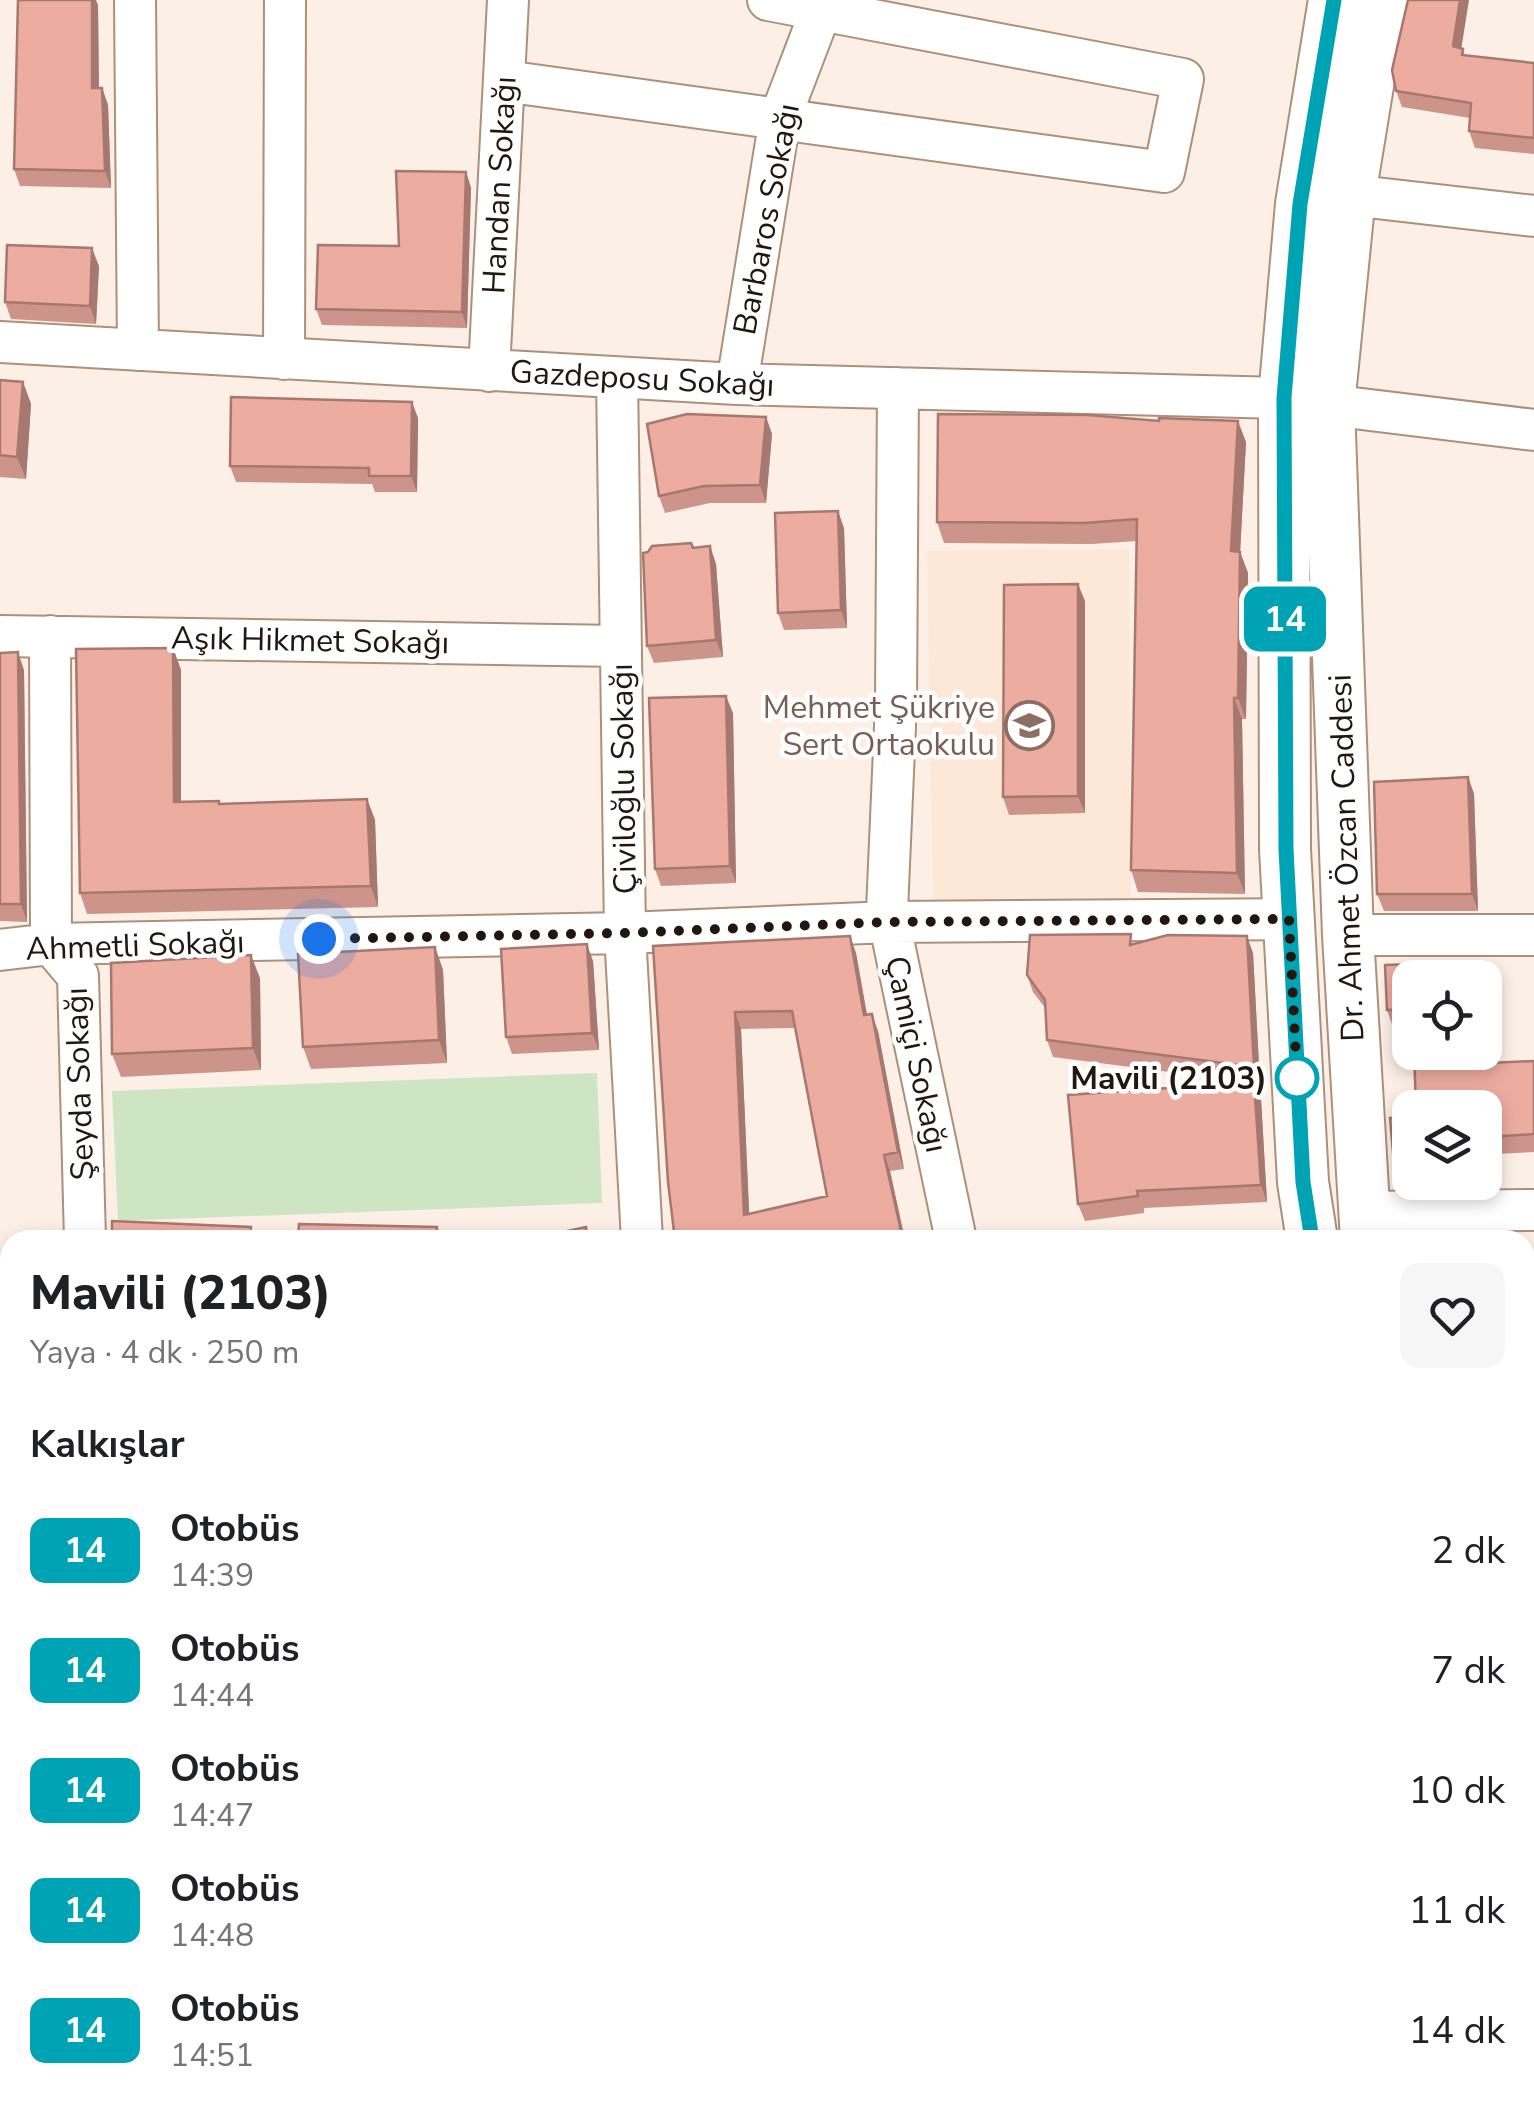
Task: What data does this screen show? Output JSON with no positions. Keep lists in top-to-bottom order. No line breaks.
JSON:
{"streets":{"main road":["Dr. Ahmet Özcan Caddesi"],"street":["Handan Sokağı","Barbaros Sokağı","Gazdeposu Sokağı","Aşık Hikmet Sokağı","Çiviloğlu Sokağı","Ahmetli Sokağı","Çamiçi Sokağı","Şeyda Sokağı"]},"crossings":[["Handan Sokağı","Gazdeposu Sokağı"],["Barbaros Sokağı","Gazdeposu Sokağı"],["Gazdeposu Sokağı","Çiviloğlu Sokağı"],["Gazdeposu Sokağı","Dr. Ahmet Özcan Caddesi"],["Gazdeposu Sokağı","Çamiçi Sokağı"],["Aşık Hikmet Sokağı","Çiviloğlu Sokağı"],["Aşık Hikmet Sokağı","Şeyda Sokağı"],["Çiviloğlu Sokağı","Ahmetli Sokağı"],["Dr. Ahmet Özcan Caddesi","Ahmetli Sokağı"],["Ahmetli Sokağı","Çamiçi Sokağı"],["Ahmetli Sokağı","Şeyda Sokağı"]],"places":{"school or university":["Mehmet Şükriye Sert Ortaokulu"],"other":["Mavili (2103)"]},"lines":["bus line 14"],"page":{"on_map":"14","heading":[["Mavili (2103)","Yaya · 4 dk · 250 m"],"Kalkışlar"],"list":[{"mark":"14","name":"Otobüs","note":"14:39","value":"2 dk"},{"mark":"14","name":"Otobüs","note":"14:44","value":"7 dk"},{"mark":"14","name":"Otobüs","note":"14:47","value":"10 dk"},{"mark":"14","name":"Otobüs","note":"14:48","value":"11 dk"},{"mark":"14","name":"Otobüs","note":"14:51","value":"14 dk"}]}}
